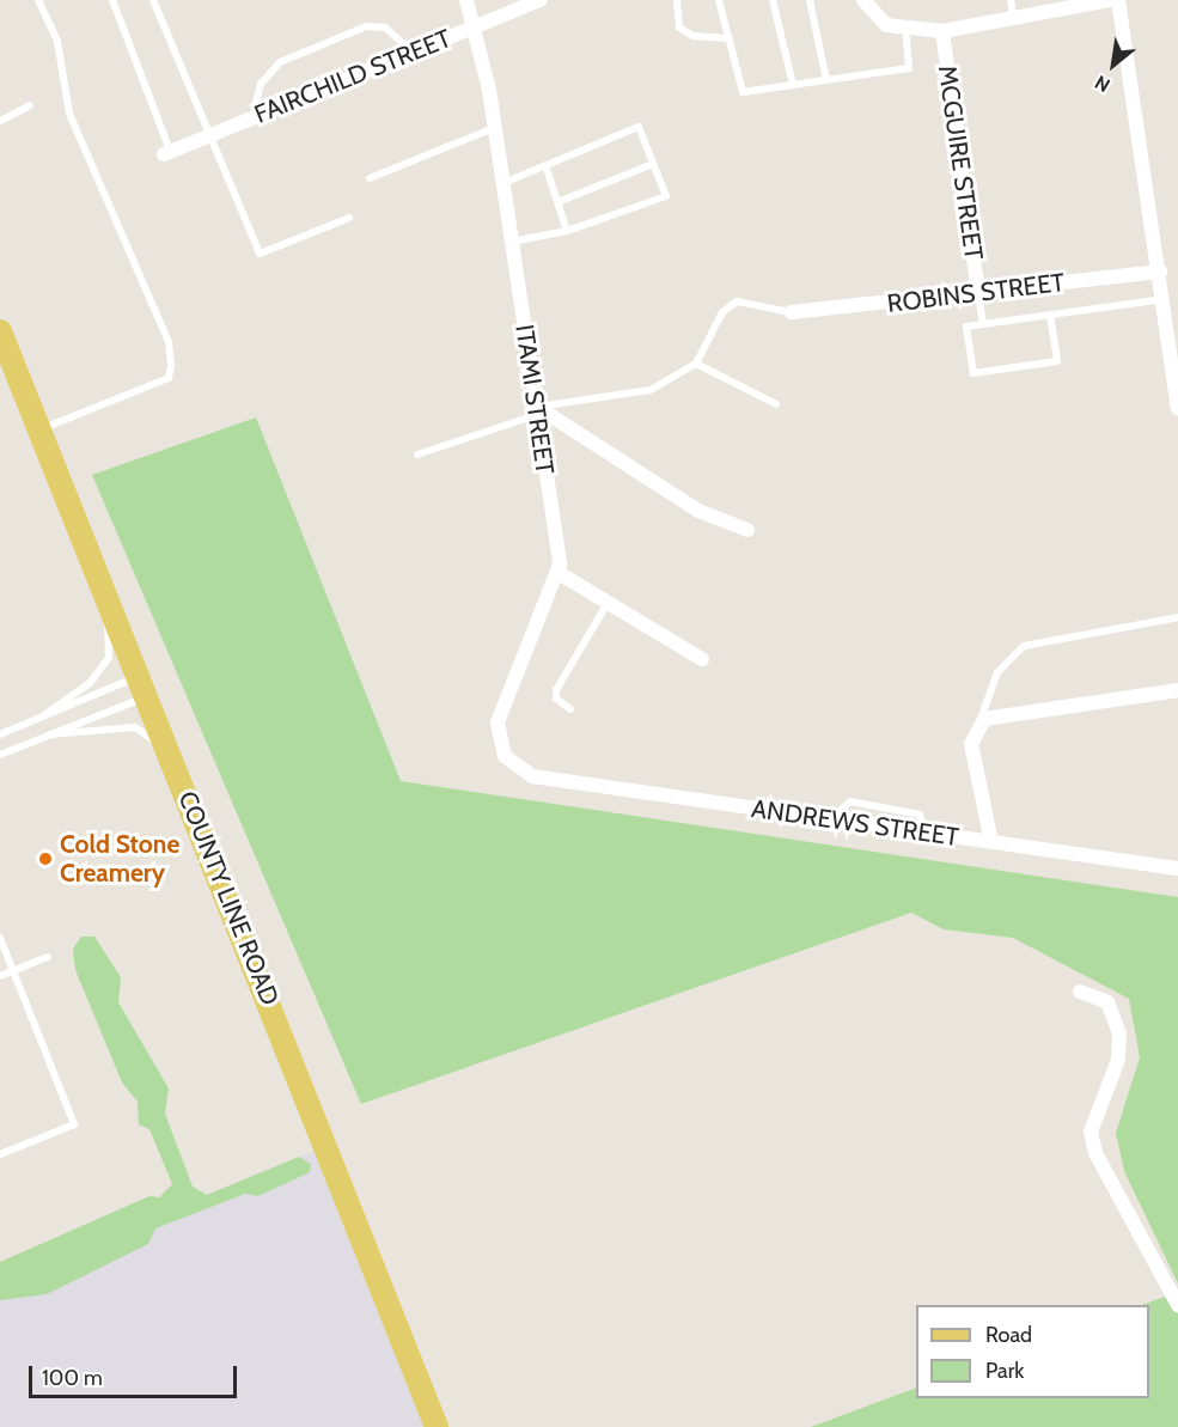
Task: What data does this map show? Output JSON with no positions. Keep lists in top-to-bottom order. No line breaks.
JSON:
{"streets":{"main road":["COUNTY LINE ROAD"],"street":["FAIRCHILD STREET","MCGUIRE STREET","ROBINS STREET","ITAMI STREET","ANDREWS STREET"]},"crossings":[["FAIRCHILD STREET","ITAMI STREET"],["MCGUIRE STREET","ROBINS STREET"],["ITAMI STREET","ANDREWS STREET"]],"places":["Cold Stone Creamery"],"legend":["Road","Park"],"scale_bar":"100 m","north":"bottom left"}
